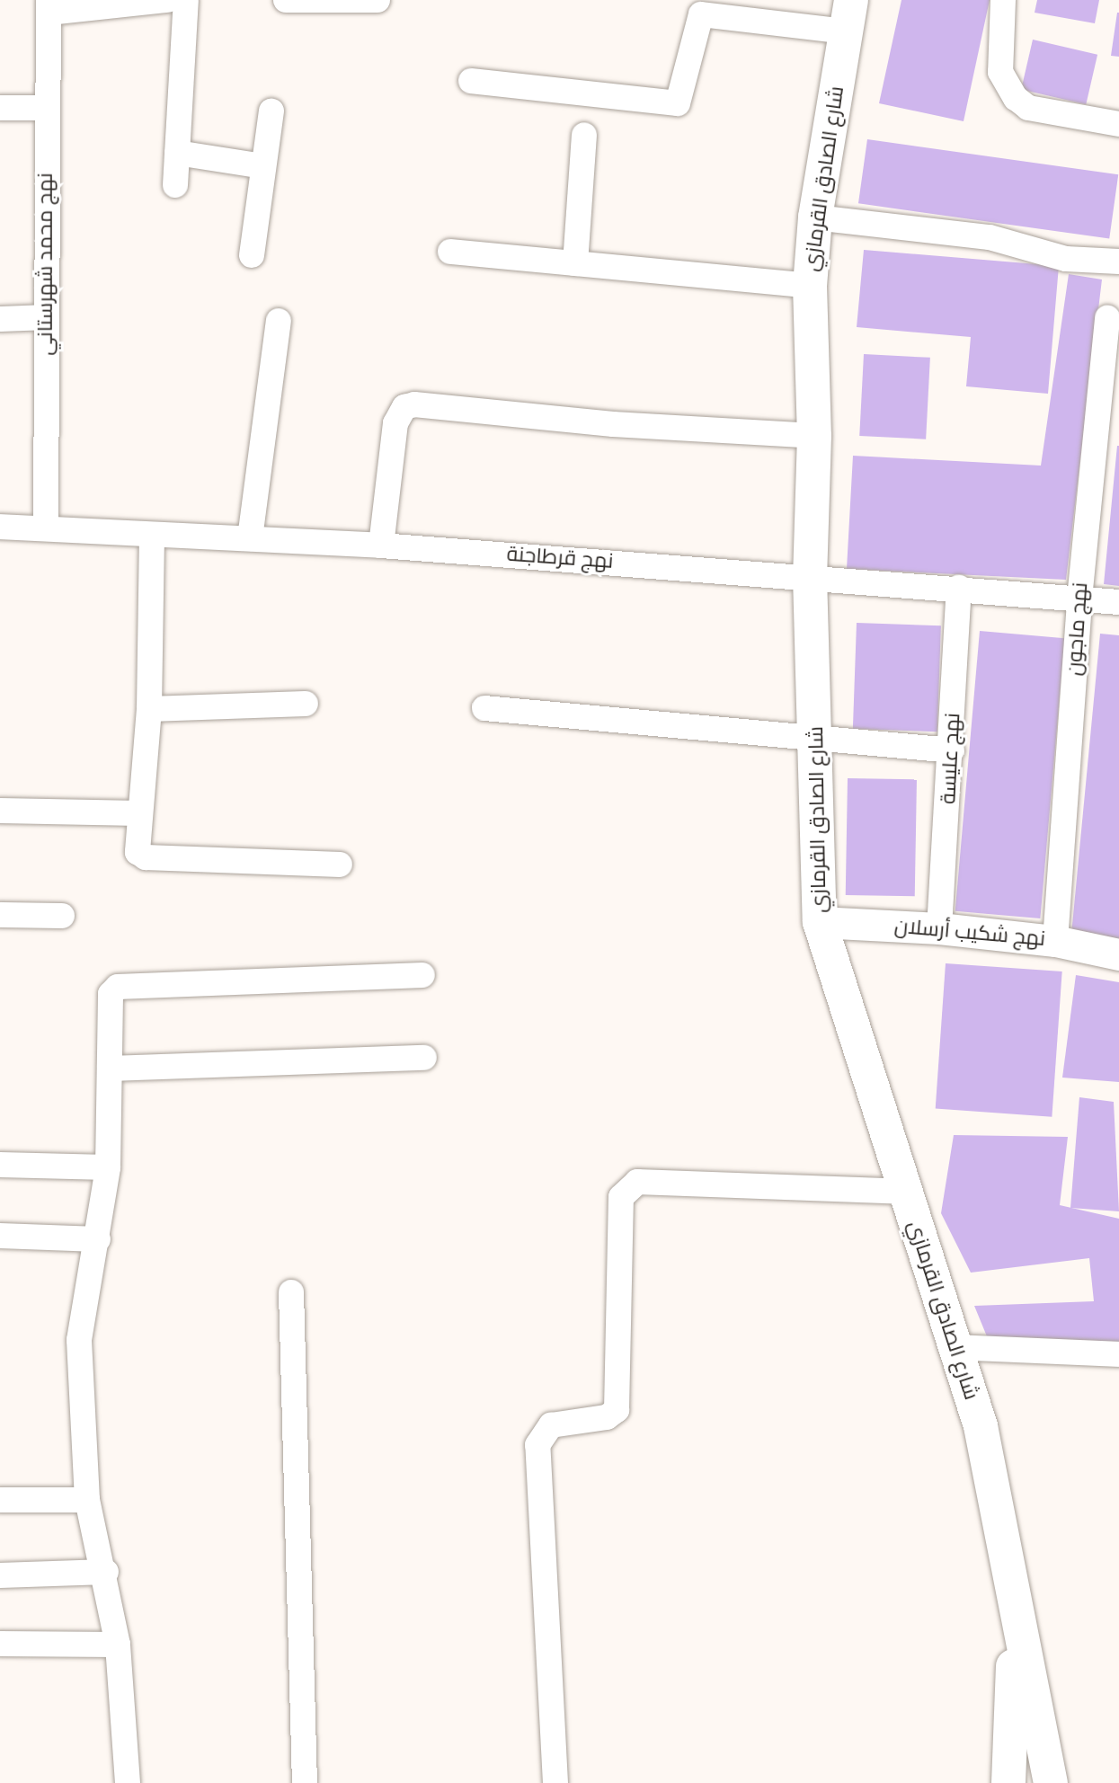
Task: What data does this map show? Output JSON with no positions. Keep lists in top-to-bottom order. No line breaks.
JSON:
{"streets":{"main road":["شارع الصادق القرمازي"],"street":["نهج محمد شهرستاني","نهج قرطاجنة","نهج ماجون","نهج عليسة","نهج شكيب أرسلان"]},"crossings":[["شارع الصادق القرمازي","نهج قرطاجنة"],["شارع الصادق القرمازي","نهج شكيب أرسلان"],["نهج محمد شهرستاني","نهج قرطاجنة"],["نهج قرطاجنة","نهج ماجون"],["نهج قرطاجنة","نهج عليسة"],["نهج ماجون","نهج شكيب أرسلان"],["نهج عليسة","نهج شكيب أرسلان"]]}
